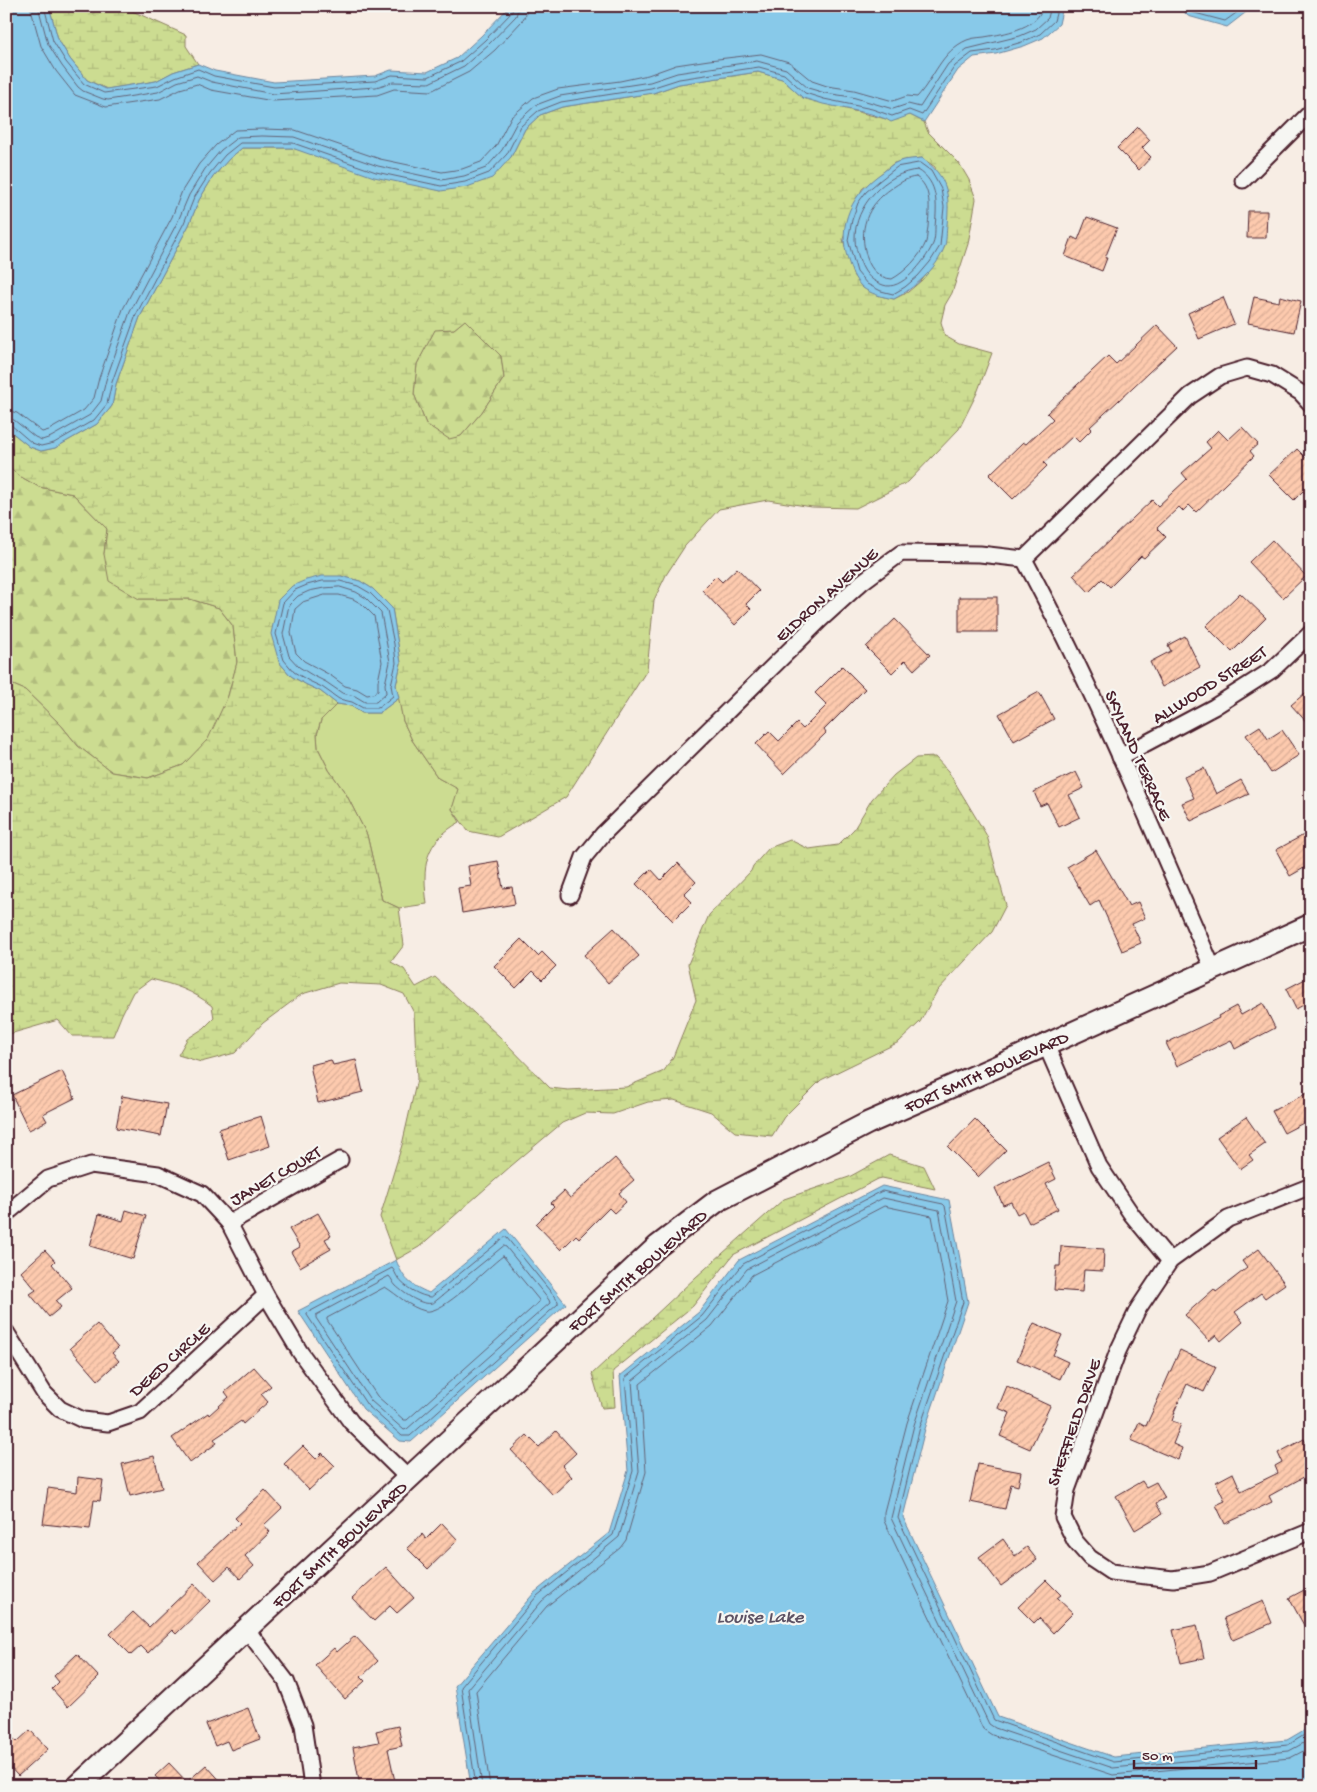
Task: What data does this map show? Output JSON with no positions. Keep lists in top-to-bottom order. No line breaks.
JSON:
{"streets":{"street":["ELDRON AVENUE","ALLWOOD STREET","SKYLAND TERRACE","FORT SMITH BOULEVARD","JANET COURT","DEED CIRCLE","SHEFFIELD DRIVE"]},"crossings":[["ELDRON AVENUE","SKYLAND TERRACE"],["ALLWOOD STREET","SKYLAND TERRACE"],["SKYLAND TERRACE","FORT SMITH BOULEVARD"]],"water":["Louise Lake"],"scale_bar":"50 m"}
